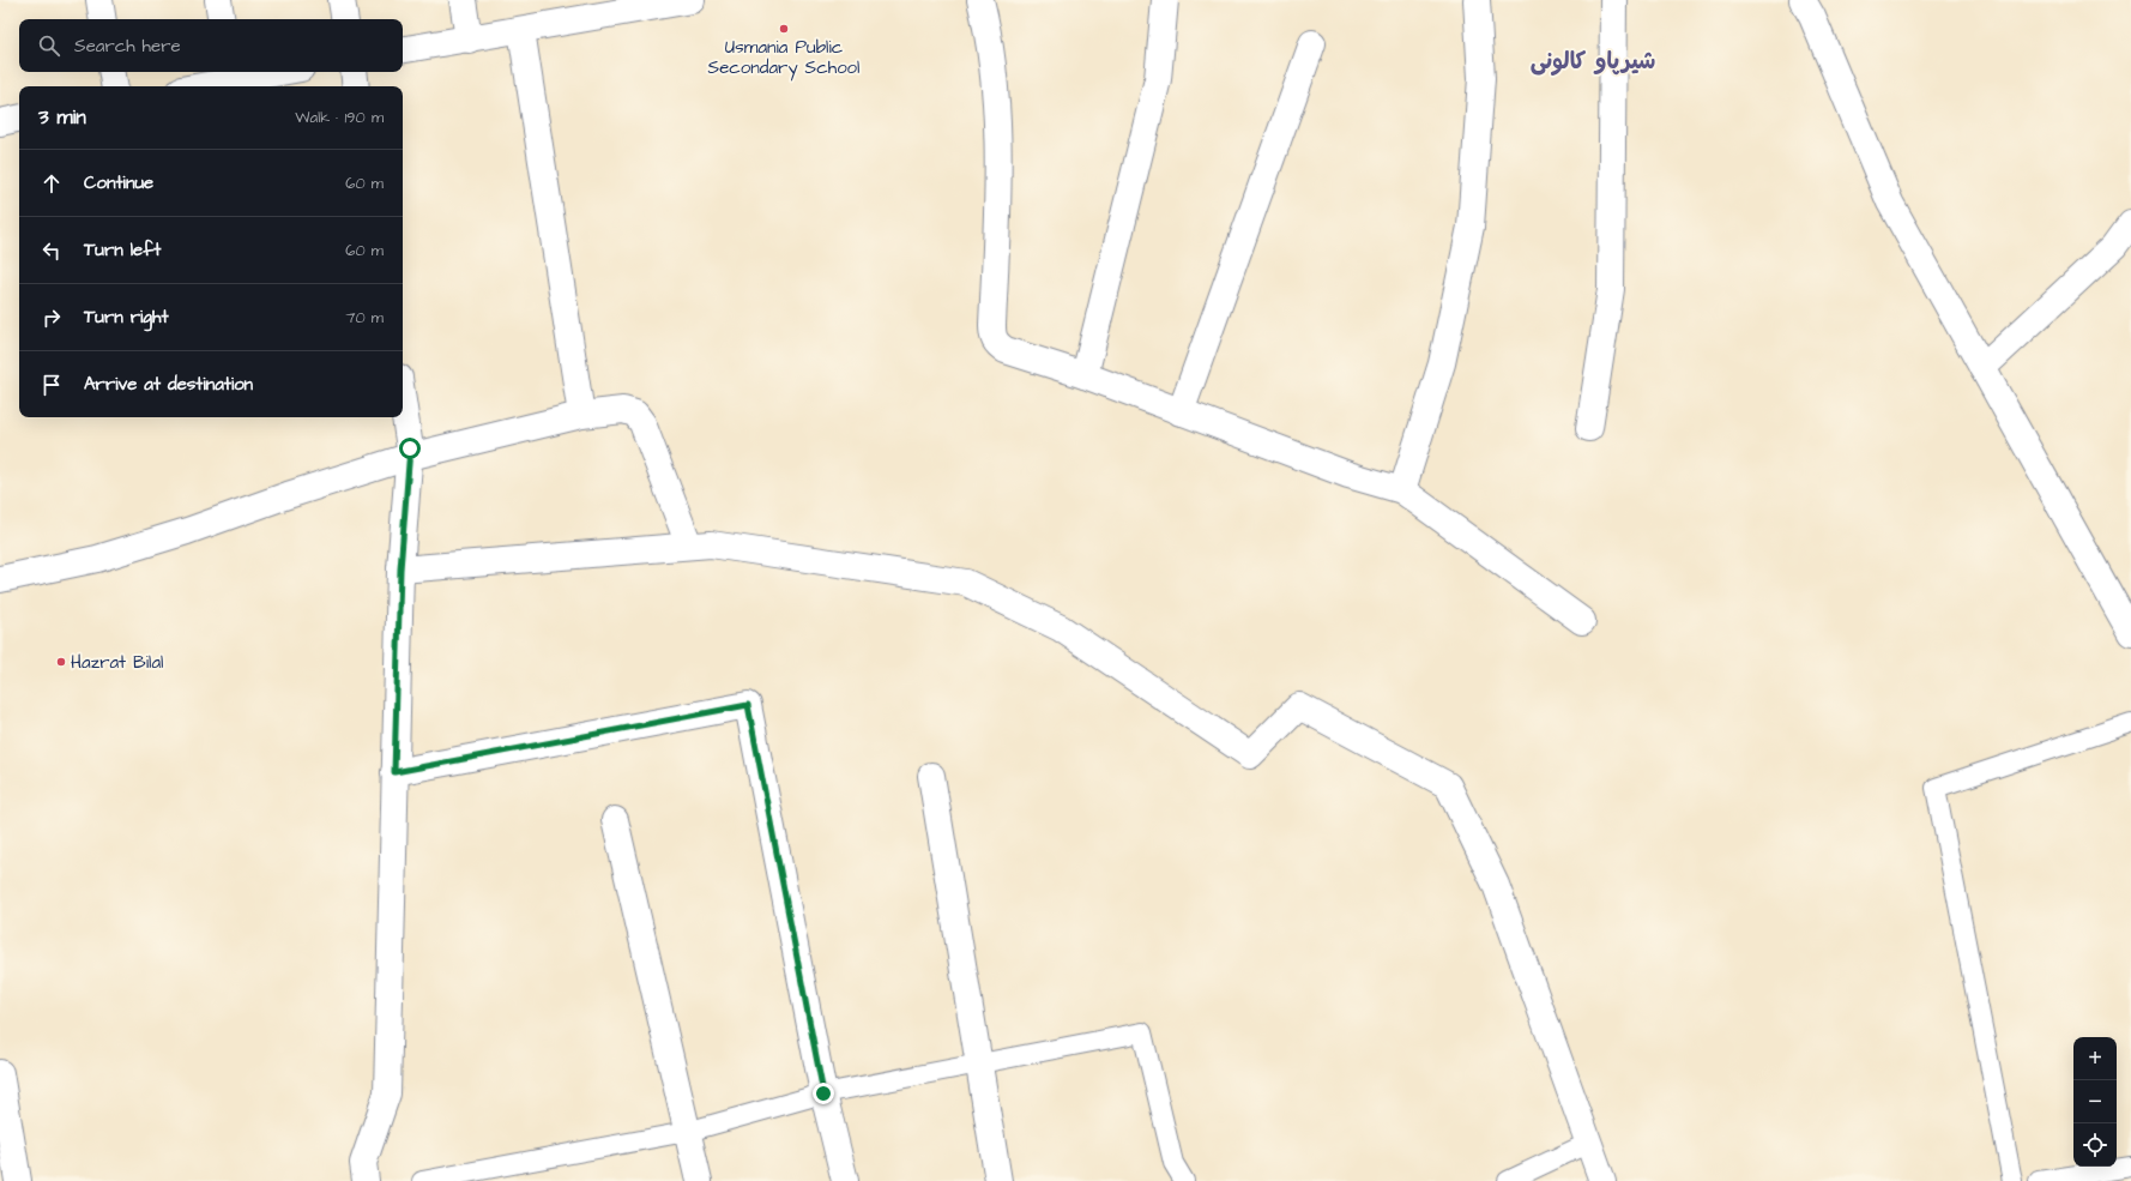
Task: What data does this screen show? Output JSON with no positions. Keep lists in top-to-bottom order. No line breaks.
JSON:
{"districts":["شیرپاو کالونی"],"places":["Usmania Public Secondary School","Hazrat Bilal"],"page":{"search":"Search here","heading":["3 min","Walk · 190 m"],"list":[["Continue","60 m"],["Turn left","60 m"],["Turn right","70 m"],"Arrive at destination"],"map_buttons":["+","−"]}}
